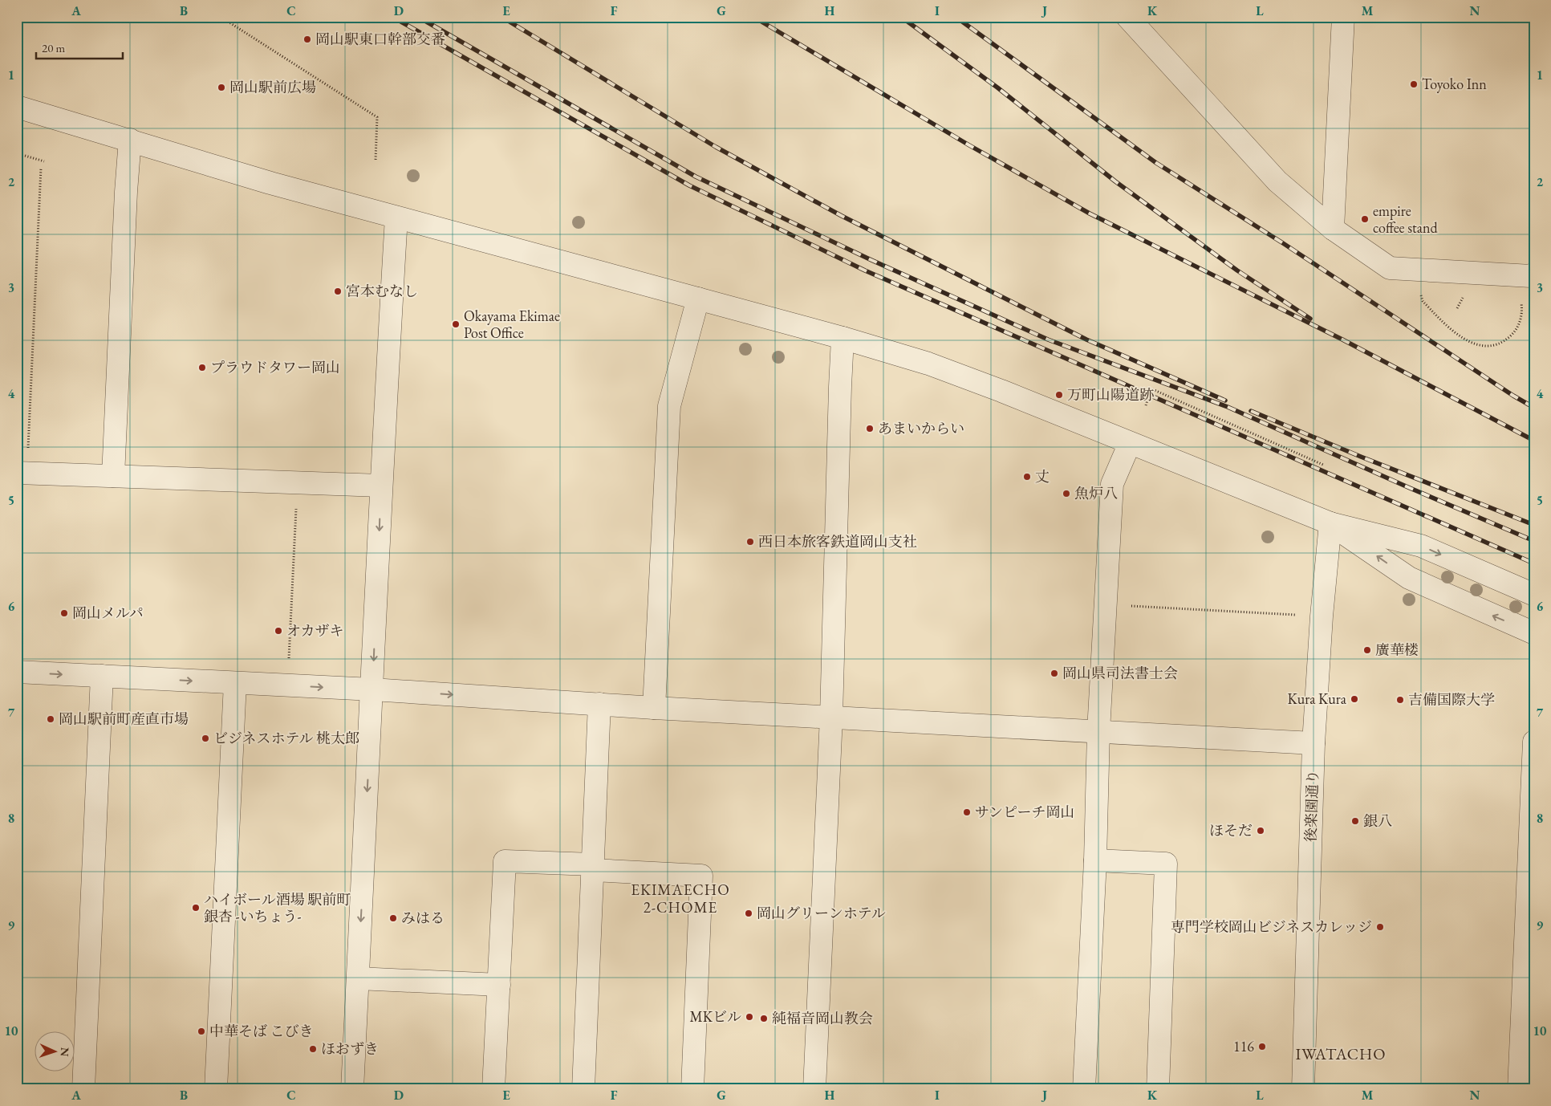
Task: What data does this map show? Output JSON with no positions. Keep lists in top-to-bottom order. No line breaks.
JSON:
{"streets":{"street":["後楽園通り"]},"districts":["EKIMAECHO 2-CHOME","IWATACHO"],"places":["岡山駅東口幹部交番","Toyoko Inn","岡山駅前広場","empire coffee stand","宮本むなし","Okayama Ekimae Post Office","プラウドタワー岡山","万町山陽道跡","あまいからい","丈","魚炉八","西日本旅客鉄道岡山支社","岡山メルパ","オカザキ","廣華楼","岡山県司法書士会","Kura Kura","吉備国際大学","岡山駅前町産直市場","ビジネスホテル 桃太郎","サンピーチ岡山","銀八","ほそだ","ハイボール酒場 駅前町 銀杏 -いちょう-","岡山グリーンホテル","みはる","専門学校岡山ビジネスカレッジ","MKビル","純福音岡山教会","中華そば こびき","116","ほおずき"],"scale_bar":"20 m","north":"right","grid":{"columns":["A","B","C","D","E","F","G","H","I","J","K","L","M","N"],"rows":["1","2","3","4","5","6","7","8","9","10"]}}
